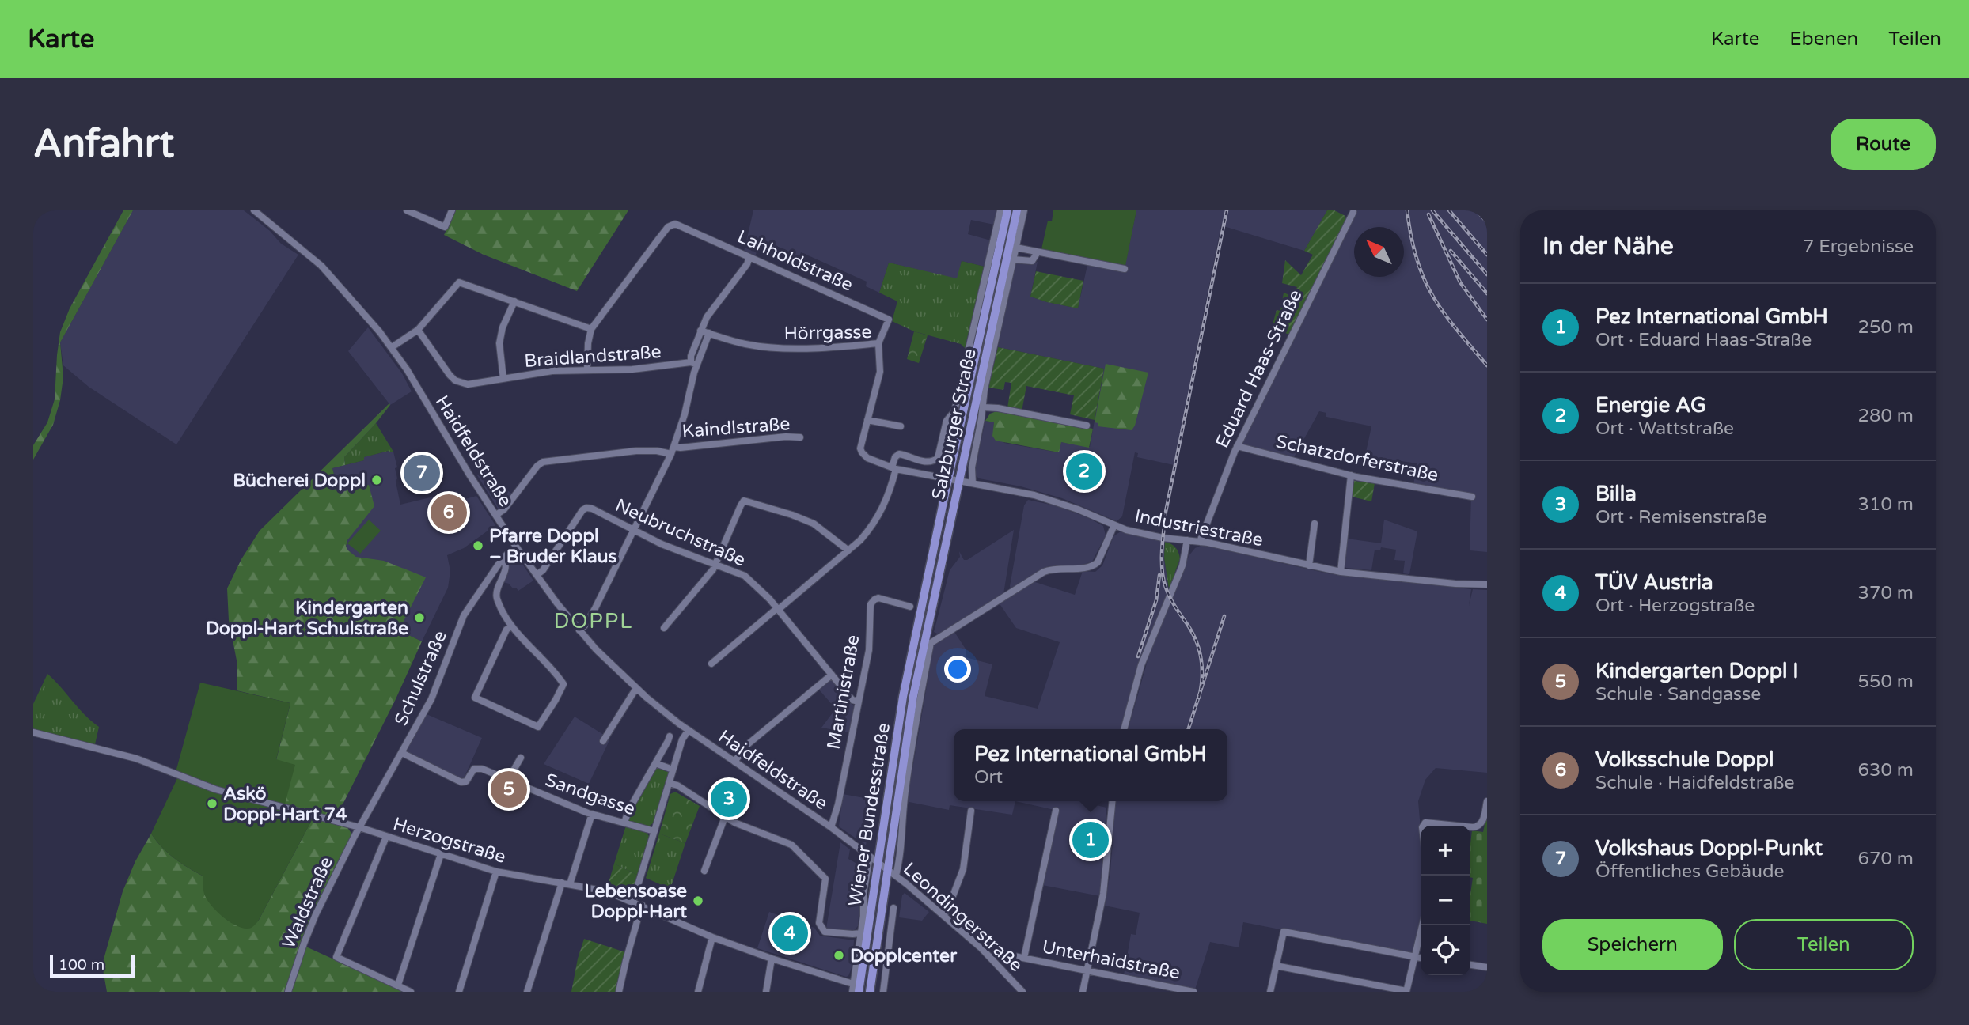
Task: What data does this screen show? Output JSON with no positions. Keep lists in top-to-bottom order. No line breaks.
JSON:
{"streets":{"main road":["Salzburger Straße","Wiener Bundesstraße"],"street":["Lahholdstraße","Hörrgasse","Braidlandstraße","Eduard Haas-Straße","Kaindlstraße","Haidfeldstraße","Schatzdorferstraße","Industriestraße","Neubruchstraße","Schulstraße","Martinistraße","Sandgasse","Herzogstraße","Waldstraße","Leondingerstraße","Unterhaidstraße"]},"crossings":[["Lahholdstraße","Hörrgasse"],["Lahholdstraße","Braidlandstraße"],["Hörrgasse","Salzburger Straße"],["Eduard Haas-Straße","Schatzdorferstraße"],["Eduard Haas-Straße","Industriestraße"],["Salzburger Straße","Industriestraße"],["Salzburger Straße","Wiener Bundesstraße"],["Kaindlstraße","Haidfeldstraße"],["Haidfeldstraße","Neubruchstraße"],["Haidfeldstraße","Schulstraße"],["Haidfeldstraße","Martinistraße"],["Haidfeldstraße","Wiener Bundesstraße"],["Haidfeldstraße","Leondingerstraße"],["Industriestraße","Wiener Bundesstraße"],["Neubruchstraße","Martinistraße"],["Schulstraße","Sandgasse"],["Schulstraße","Herzogstraße"],["Schulstraße","Waldstraße"],["Wiener Bundesstraße","Herzogstraße"],["Wiener Bundesstraße","Leondingerstraße"],["Herzogstraße","Waldstraße"],["Leondingerstraße","Unterhaidstraße"]],"districts":["DOPPL"],"places":["Bücherei Doppl","Pfarre Doppl – Bruder Klaus","Kindergarten Doppl-Hart Schulstraße","Askö Doppl-Hart 74","Lebensoase Doppl-Hart","Dopplcenter"],"scale_bar":"100 m","north":"top left","page":{"header":"Karte","nav":["Karte","Ebenen","Teilen"],"buttons":["Route",["Speichern","Teilen"]],"title":"Anfahrt","heading":["In der Nähe","7 Ergebnisse"],"list":[{"mark":"1","name":"Pez International GmbH","note":"Ort · Eduard Haas-Straße","value":"250 m"},{"mark":"2","name":"Energie AG","note":"Ort · Wattstraße","value":"280 m"},{"mark":"3","name":"Billa","note":"Ort · Remisenstraße","value":"310 m"},{"mark":"4","name":"TÜV Austria","note":"Ort · Herzogstraße","value":"370 m"},{"mark":"5","name":"Kindergarten Doppl I","note":"Schule · Sandgasse","value":"550 m"},{"mark":"6","name":"Volksschule Doppl","note":"Schule · Haidfeldstraße","value":"630 m"},{"mark":"7","name":"Volkshaus Doppl-Punkt","note":"Öffentliches Gebäude","value":"670 m"}],"pins":["2","7","6","5","3","1","4"],"popup":["Pez International GmbH","Ort"],"map_buttons":["+","−"],"scale":"100 m"}}
